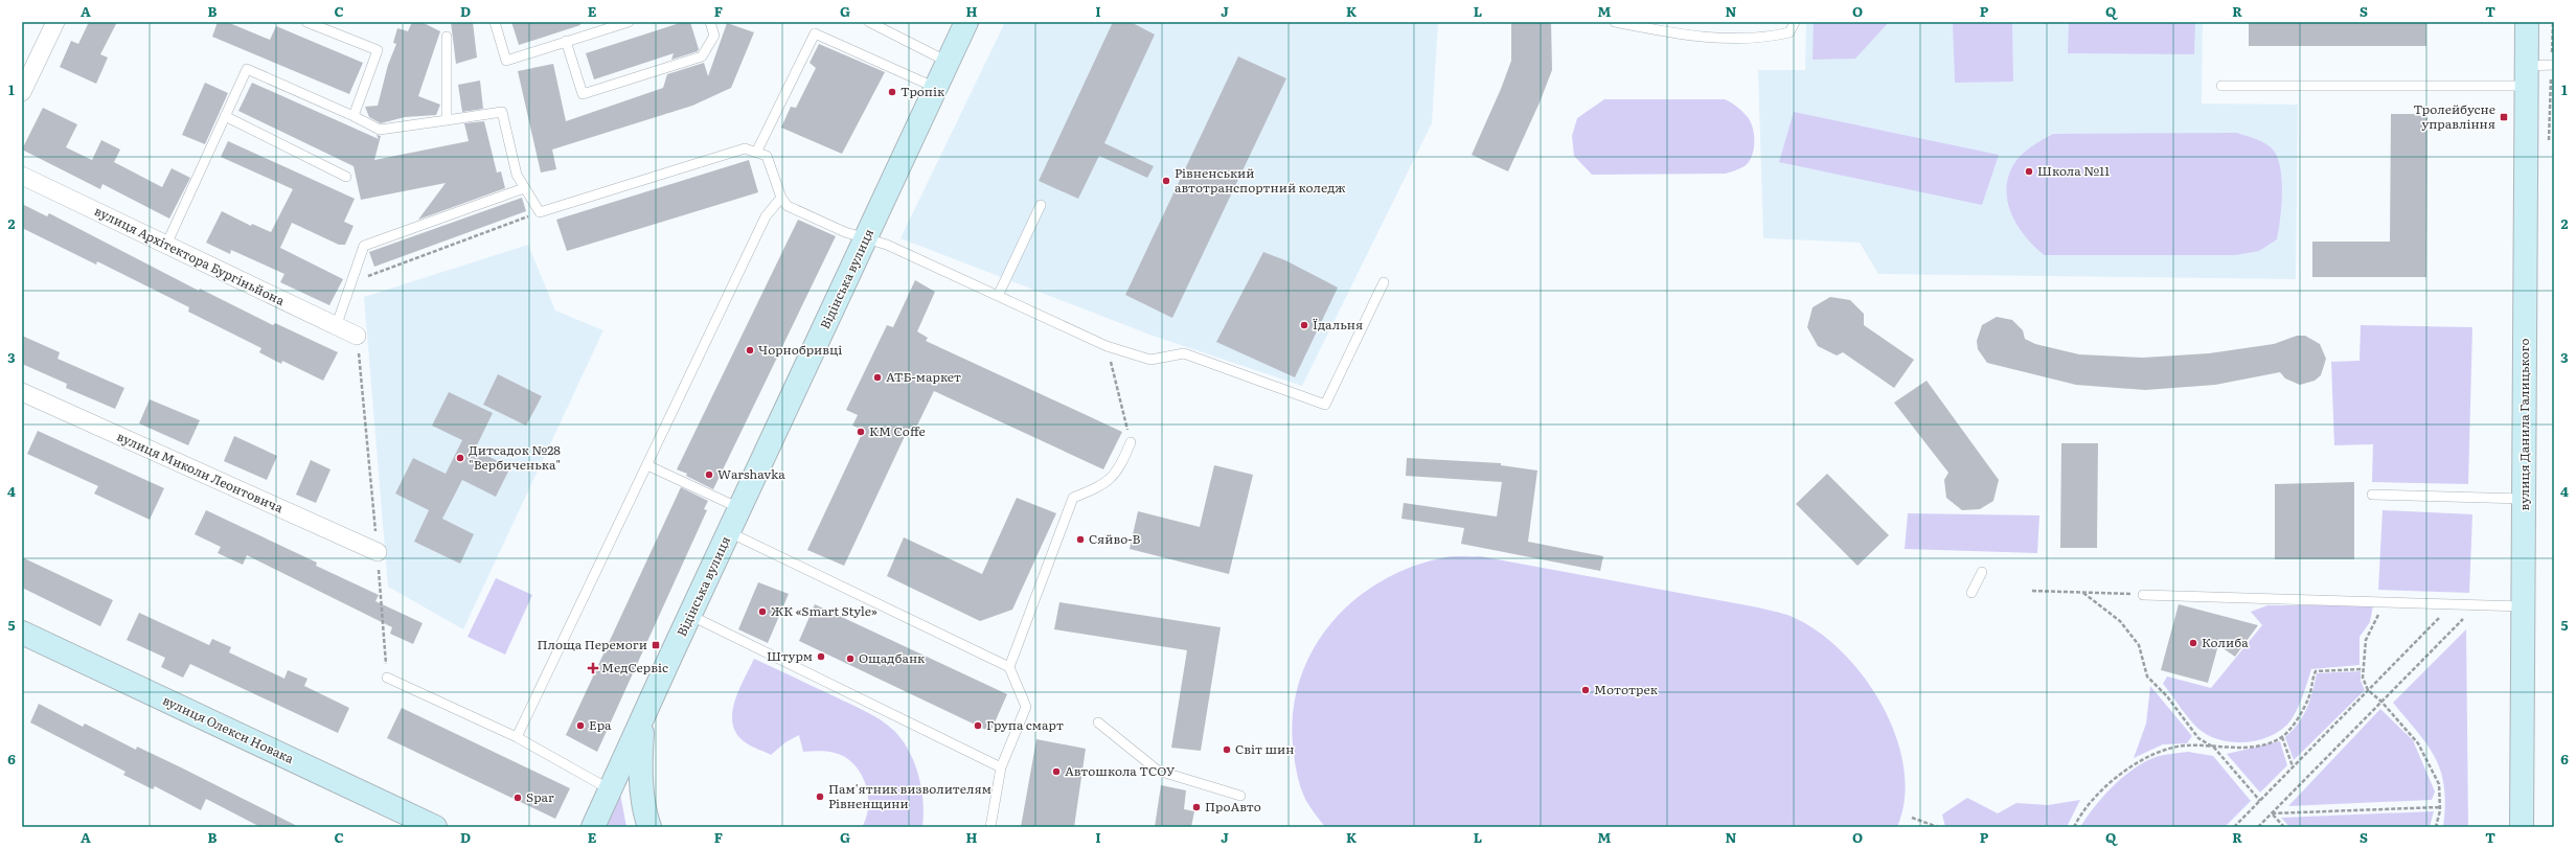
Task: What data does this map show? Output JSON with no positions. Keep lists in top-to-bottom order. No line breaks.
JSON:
{"streets":{"main road":["Відінська вулиця","вулиця Данила Галицького","вулиця Олекси Новака"],"street":["вулиця Архітектора Бургіньйона","вулиця Миколи Леонтовича"]},"places":{"other":["Тропік","Школа №11","Рівненський автотранспортний коледж","Їдальня","Чорнобривці","АТБ-маркет","KM Coffe","Дитсадок №28 \"Вербиченька\"","Warshavka","Сяйво-В","ЖК «Smart Style»","Колиба","Штурм","Ощадбанк","Мототрек","Ера","Група смарт","Світ шин","Автошкола ТСОУ","Пам'ятник визволителям Рівненщини","Spar","ПроАвто"],"transit":["Тролейбусне управління","Площа Перемоги"],"health":["МедСервіс"]},"grid":{"columns":["A","B","C","D","E","F","G","H","I","J","K","L","M","N","O","P","Q","R","S","T"],"rows":["1","2","3","4","5","6"]}}
